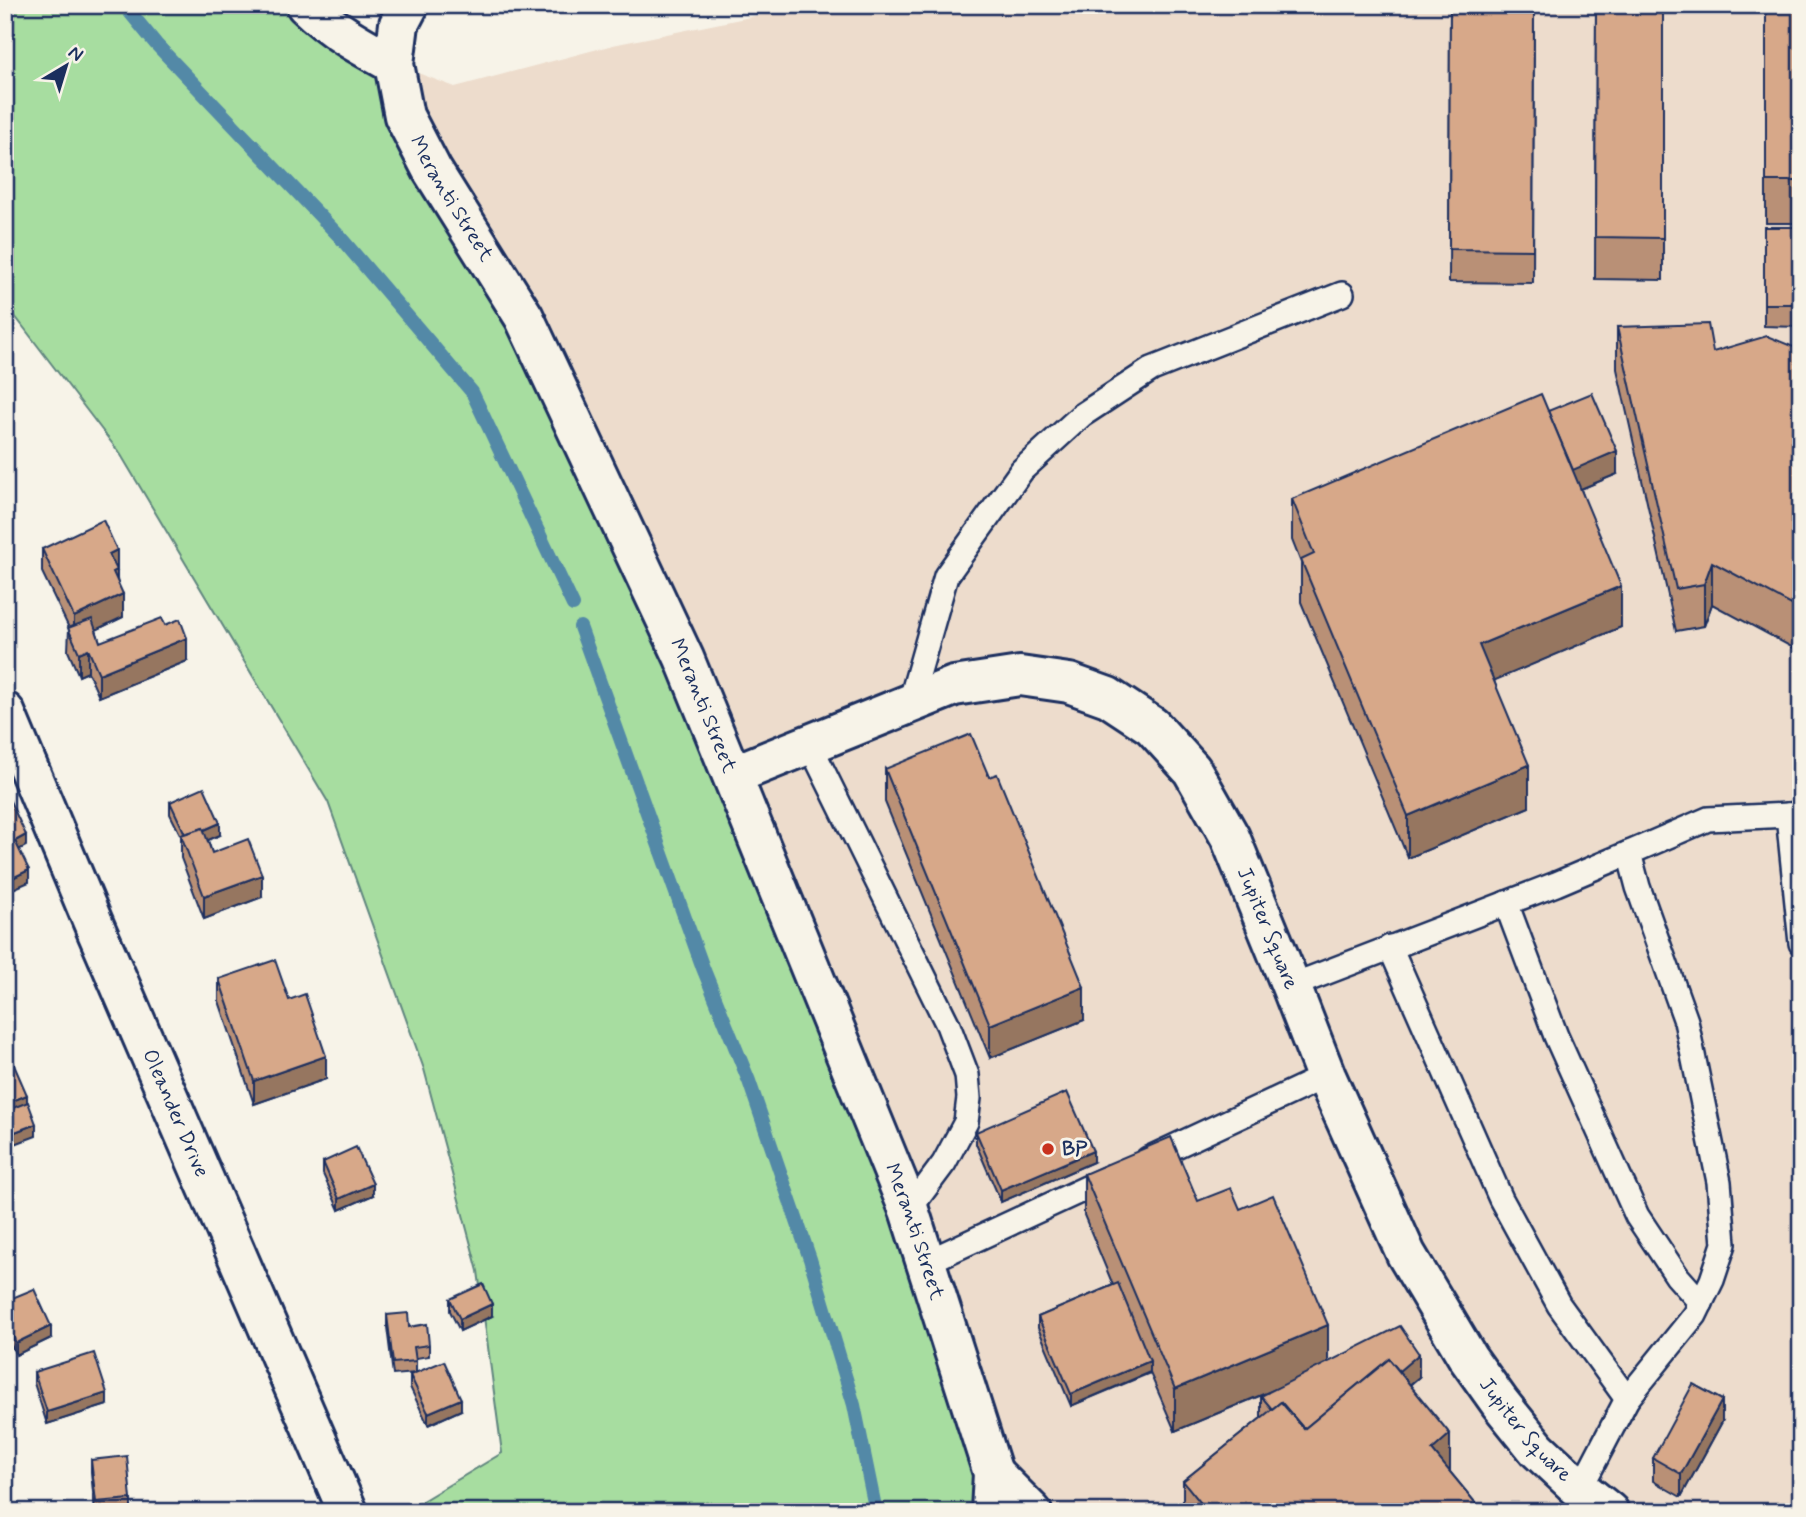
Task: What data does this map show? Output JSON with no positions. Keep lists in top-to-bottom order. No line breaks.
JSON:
{"streets":{"street":["Meranti Street","Jupiter Square","Oleander Drive"]},"crossings":[["Meranti Street","Jupiter Square"]],"places":["BP"],"north":"top right"}
